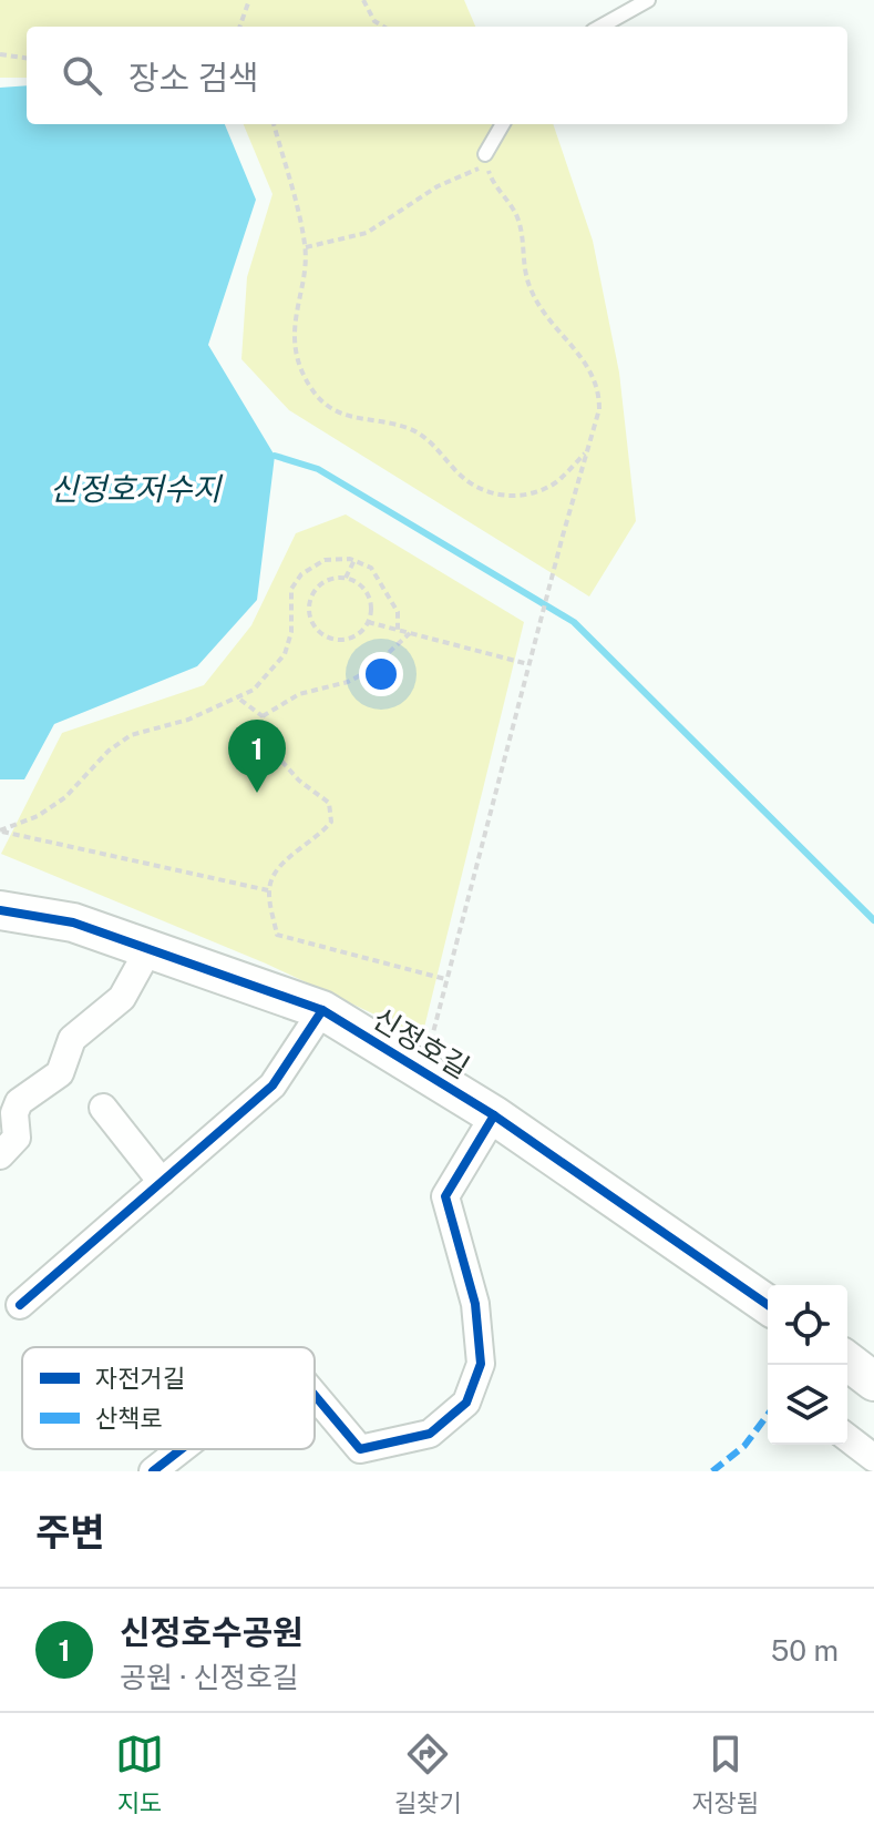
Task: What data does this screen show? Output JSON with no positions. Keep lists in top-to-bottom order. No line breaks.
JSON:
{"streets":{"street":["신정호길"]},"water":["신정호저수지"],"legend":["자전거길","산책로"],"page":{"search":"장소 검색","pins":"1","heading":"주변","list":[{"mark":"1","name":"신정호수공원","note":"공원 · 신정호길","value":"50 m"}],"nav":["지도","길찾기","저장됨"]}}
